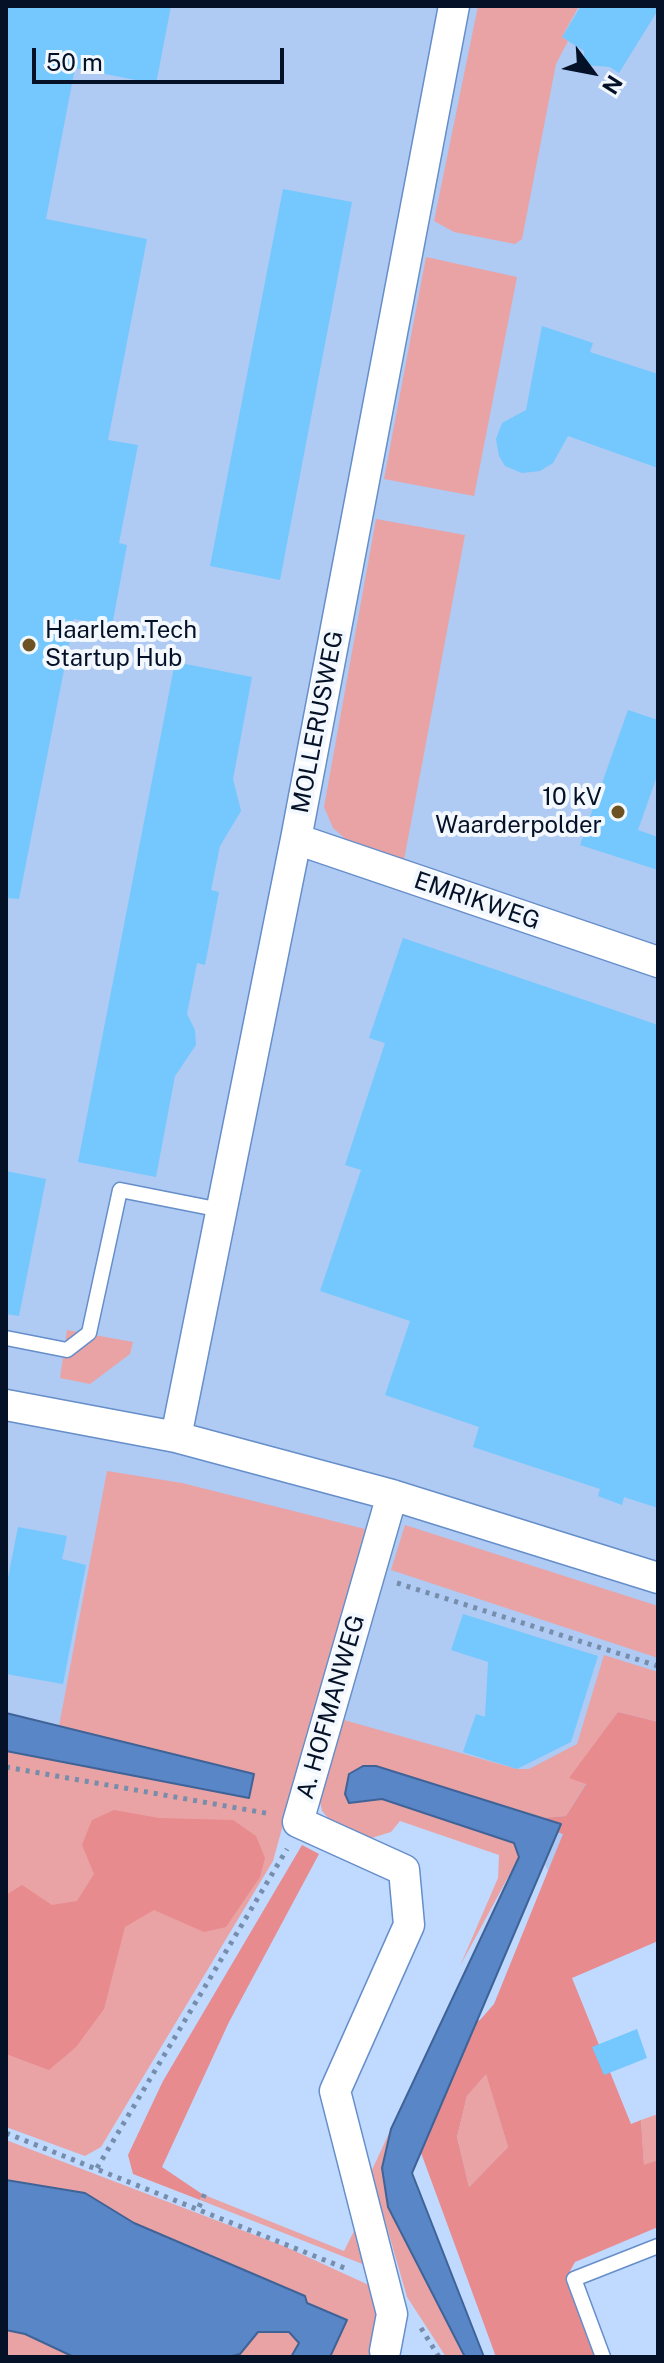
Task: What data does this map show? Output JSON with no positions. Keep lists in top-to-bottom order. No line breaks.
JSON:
{"streets":{"street":["MOLLERUSWEG","EMRIKWEG","A. HOFMANWEG"]},"crossings":[["MOLLERUSWEG","EMRIKWEG"]],"places":["Haarlem.Tech Startup Hub","10 kV Waarderpolder"],"scale_bar":"50 m","north":"bottom right"}
